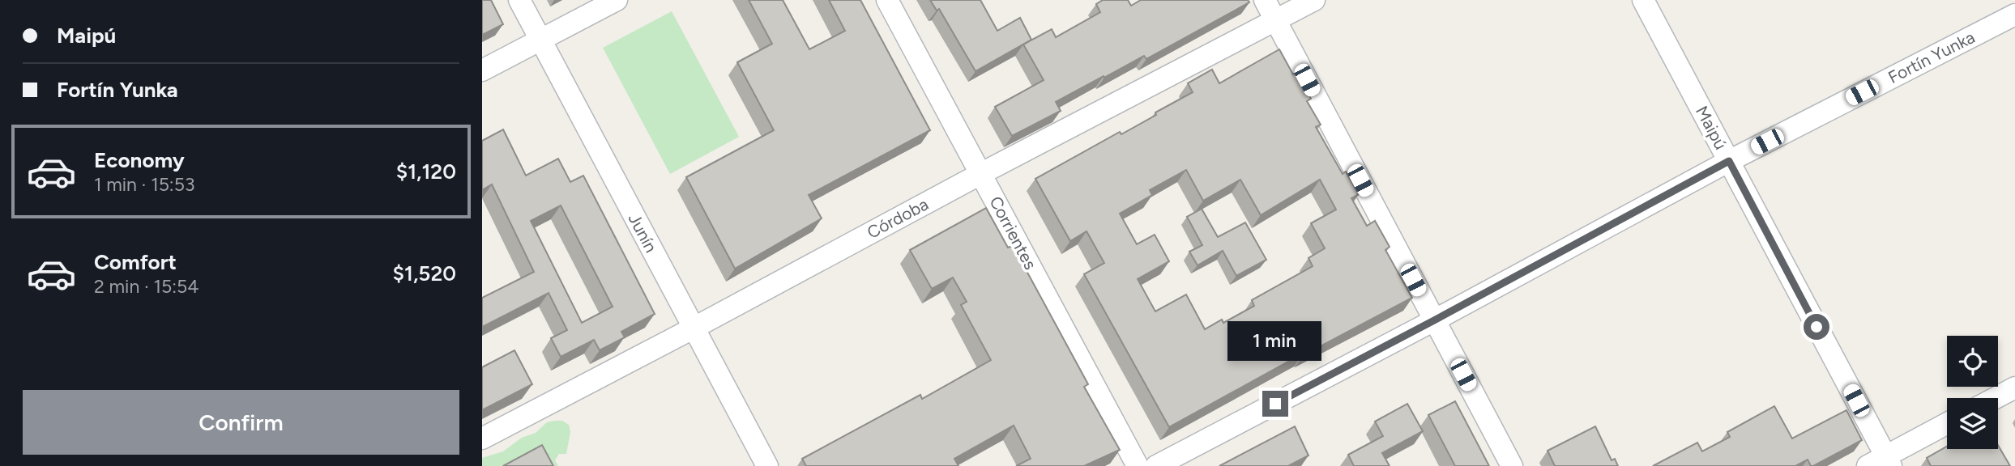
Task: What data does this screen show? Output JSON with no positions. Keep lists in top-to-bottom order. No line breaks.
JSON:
{"streets":{"street":["Fortín Yunka","Maipú","Córdoba","Junín","Corrientes"]},"crossings":[["Fortín Yunka","Maipú"],["Córdoba","Junín"],["Córdoba","Corrientes"]],"page":{"banner":["Maipú","Fortín Yunka"],"list":[{"name":"Economy","note":"1 min · 15:53","value":"$1,120"},{"name":"Comfort","note":"2 min · 15:54","value":"$1,520"}],"bubble":"1 min","buttons":"Confirm"}}
